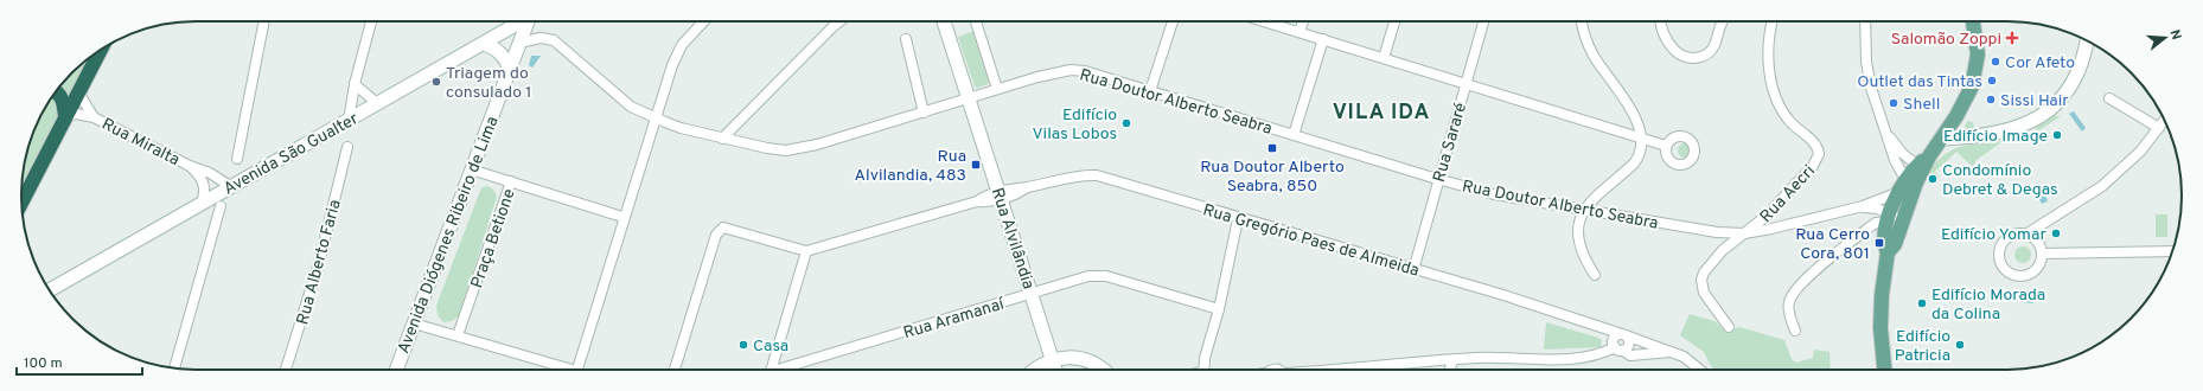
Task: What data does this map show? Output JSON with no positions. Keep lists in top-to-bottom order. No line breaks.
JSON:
{"streets":{"street":["Rua Doutor Alberto Seabra","Rua Miralta","Rua Sararé","Avenida São Gualter","Rua Aecri","Avenida Diógenes Ribeiro de Lima","Praça Betione","Rua Alvilândia","Rua Gregório Paes de Almeida","Rua Alberto Faria","Rua Aramanaí"]},"crossings":[["Rua Doutor Alberto Seabra","Rua Sararé"],["Rua Doutor Alberto Seabra","Rua Aecri"],["Rua Doutor Alberto Seabra","Avenida Diógenes Ribeiro de Lima"],["Rua Doutor Alberto Seabra","Rua Alvilândia"],["Rua Miralta","Avenida São Gualter"],["Rua Sararé","Rua Gregório Paes de Almeida"],["Avenida Diógenes Ribeiro de Lima","Praça Betione"],["Rua Alvilândia","Rua Gregório Paes de Almeida"],["Rua Alvilândia","Rua Aramanaí"]],"districts":["VILA IDA"],"places":{"health":["Salomão Zoppi"],"other":["Cor Afeto","Outlet das Tintas","Triagem do consulado 1","Sissi Hair","Shell","Edifício Vilas Lobos","Edifício Image","Condomínio Debret & Degas","Edifício Yomar","Edifício Morada da Colina","Casa","Edifício Patricia"],"transit":["Rua Doutor Alberto Seabra, 850","Rua Alvilandia, 483","Rua Cerro Cora, 801"]},"scale_bar":"100 m","north":"right"}
